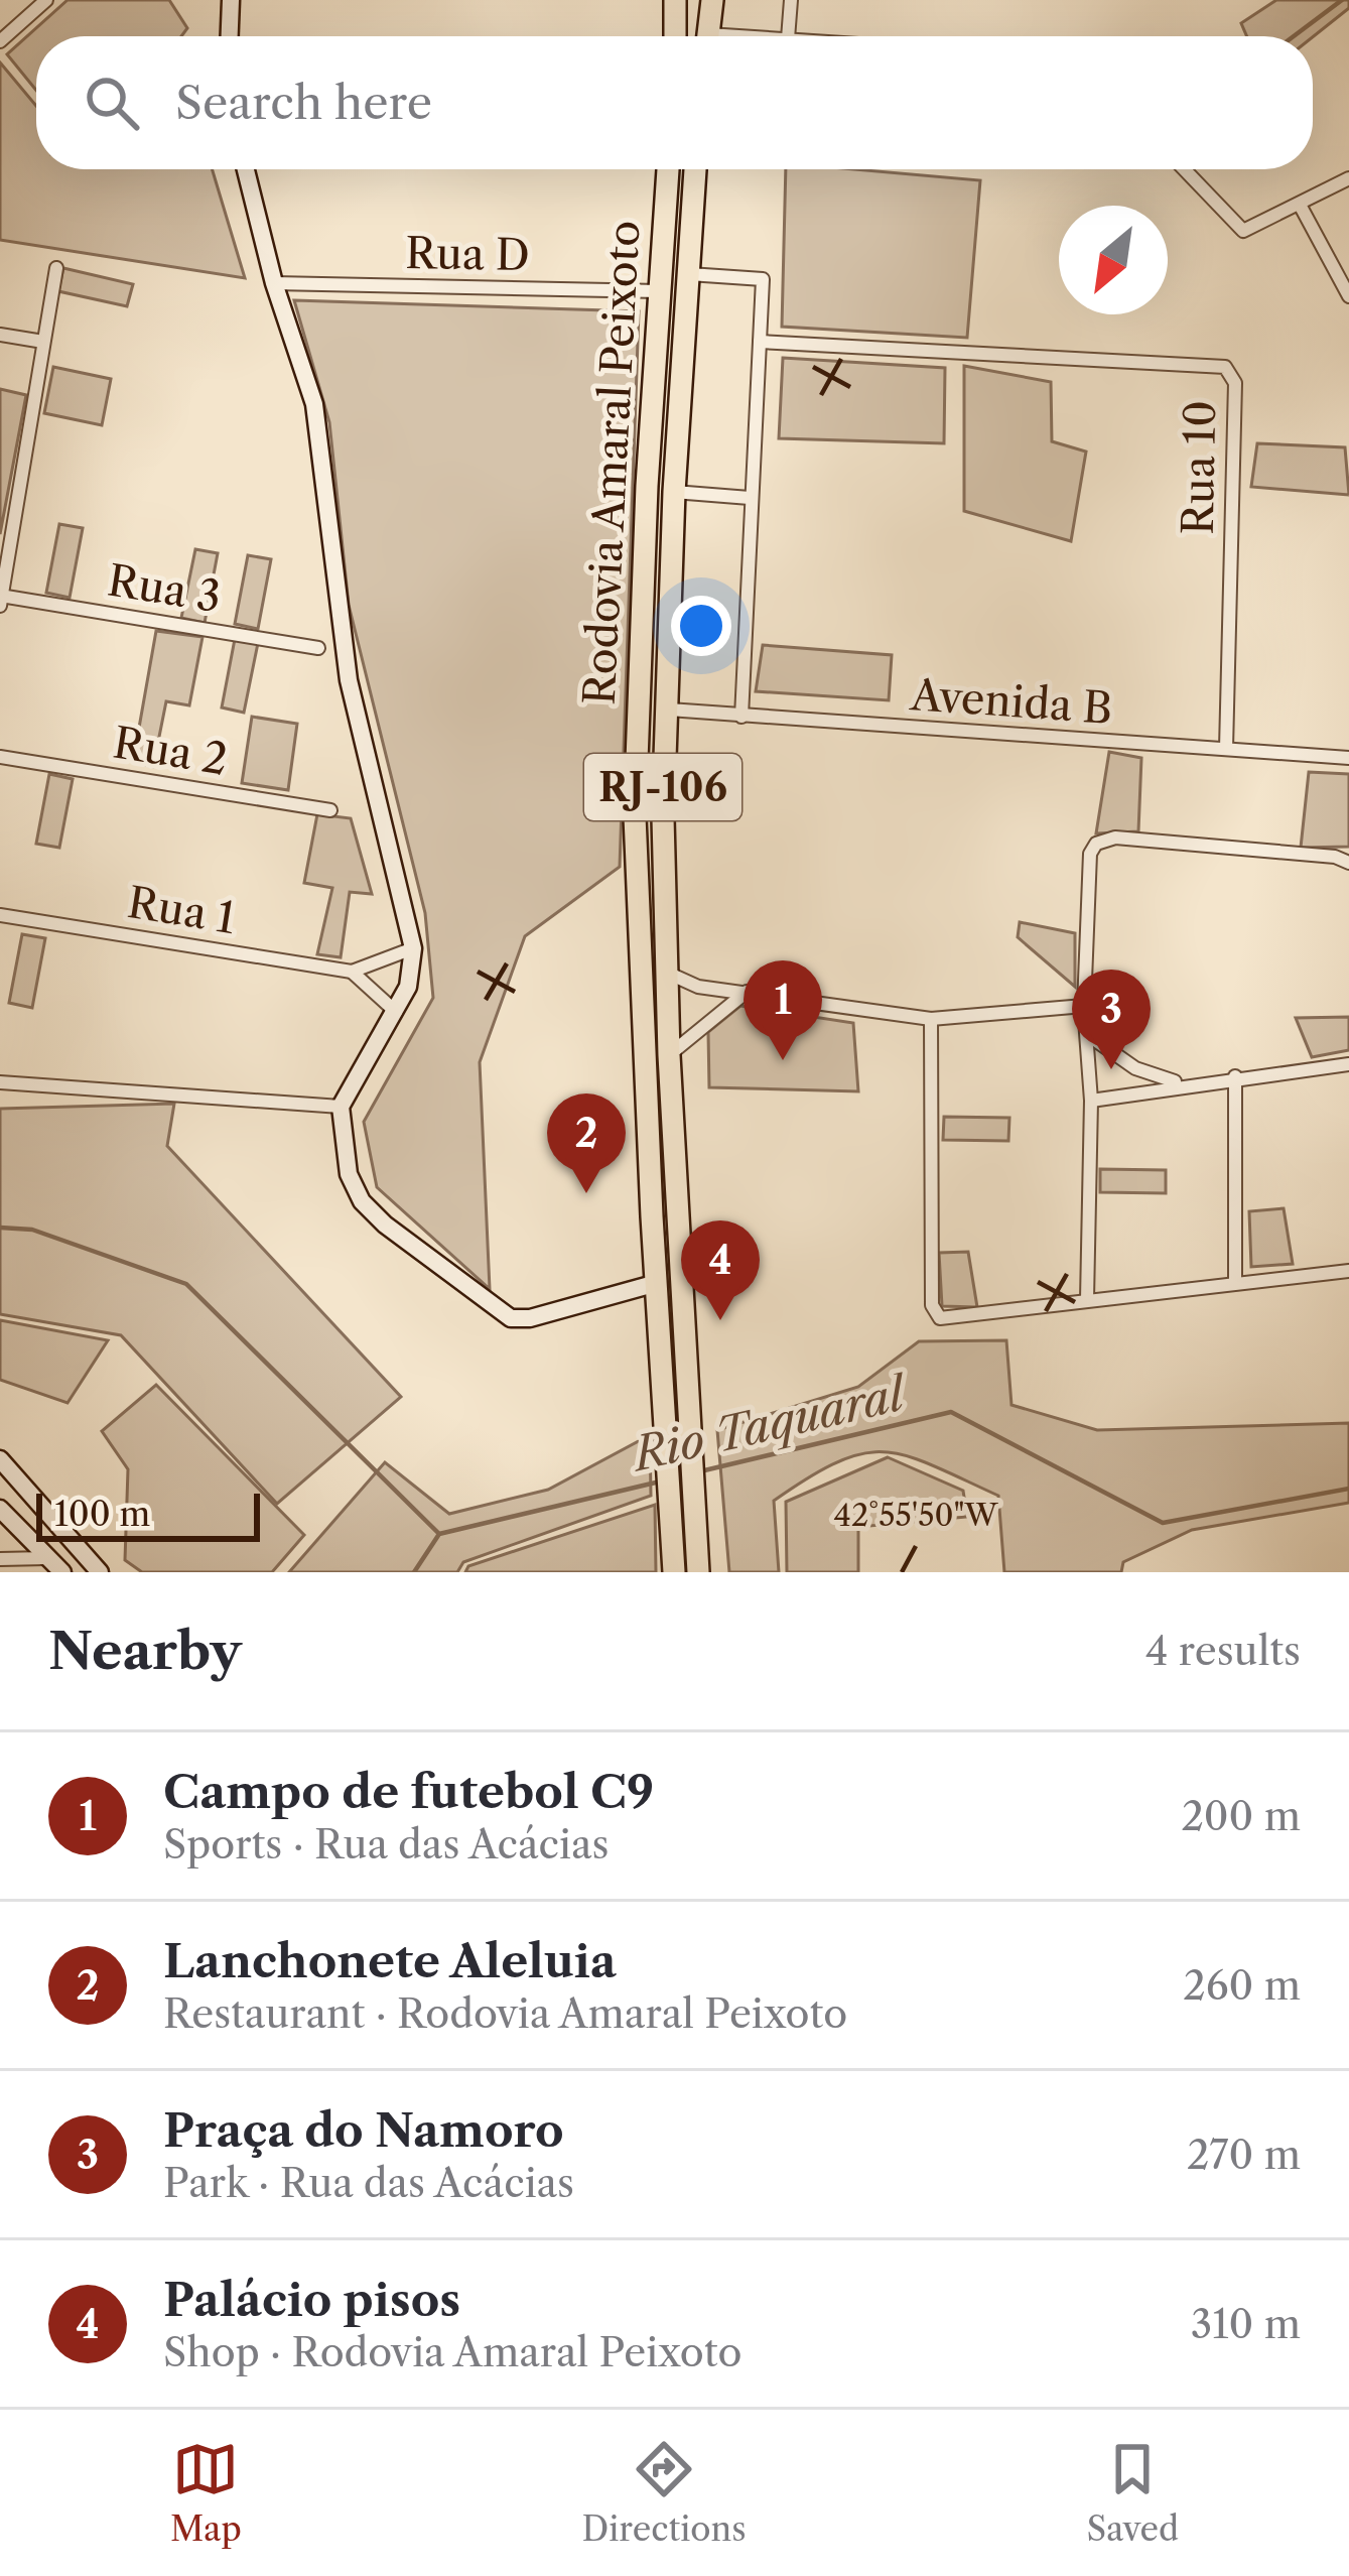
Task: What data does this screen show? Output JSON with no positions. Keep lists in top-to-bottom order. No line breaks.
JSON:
{"streets":{"highway":["Rodovia Amaral Peixoto","RJ-106"],"street":["Rua D","Rua 10","Rua 3","Avenida B","Rua 2","Rua 1"]},"crossings":[["Rua D","Rodovia Amaral Peixoto"],["Rodovia Amaral Peixoto","Avenida B"],["Rua 10","Avenida B"]],"water":["Rio Taquaral"],"scale_bar":"100 m","north":"bottom left","page":{"search":"Search here","pins":["1","3","2","4"],"scale":"100 m","heading":["Nearby","4 results"],"list":[{"mark":"1","name":"Campo de futebol C9","note":"Sports · Rua das Acácias","value":"200 m"},{"mark":"2","name":"Lanchonete Aleluia","note":"Restaurant · Rodovia Amaral Peixoto","value":"260 m"},{"mark":"3","name":"Praça do Namoro","note":"Park · Rua das Acácias","value":"270 m"},{"mark":"4","name":"Palácio pisos","note":"Shop · Rodovia Amaral Peixoto","value":"310 m"}],"nav":["Map","Directions","Saved"]},"coordinates":["42°55'50\"W"]}
